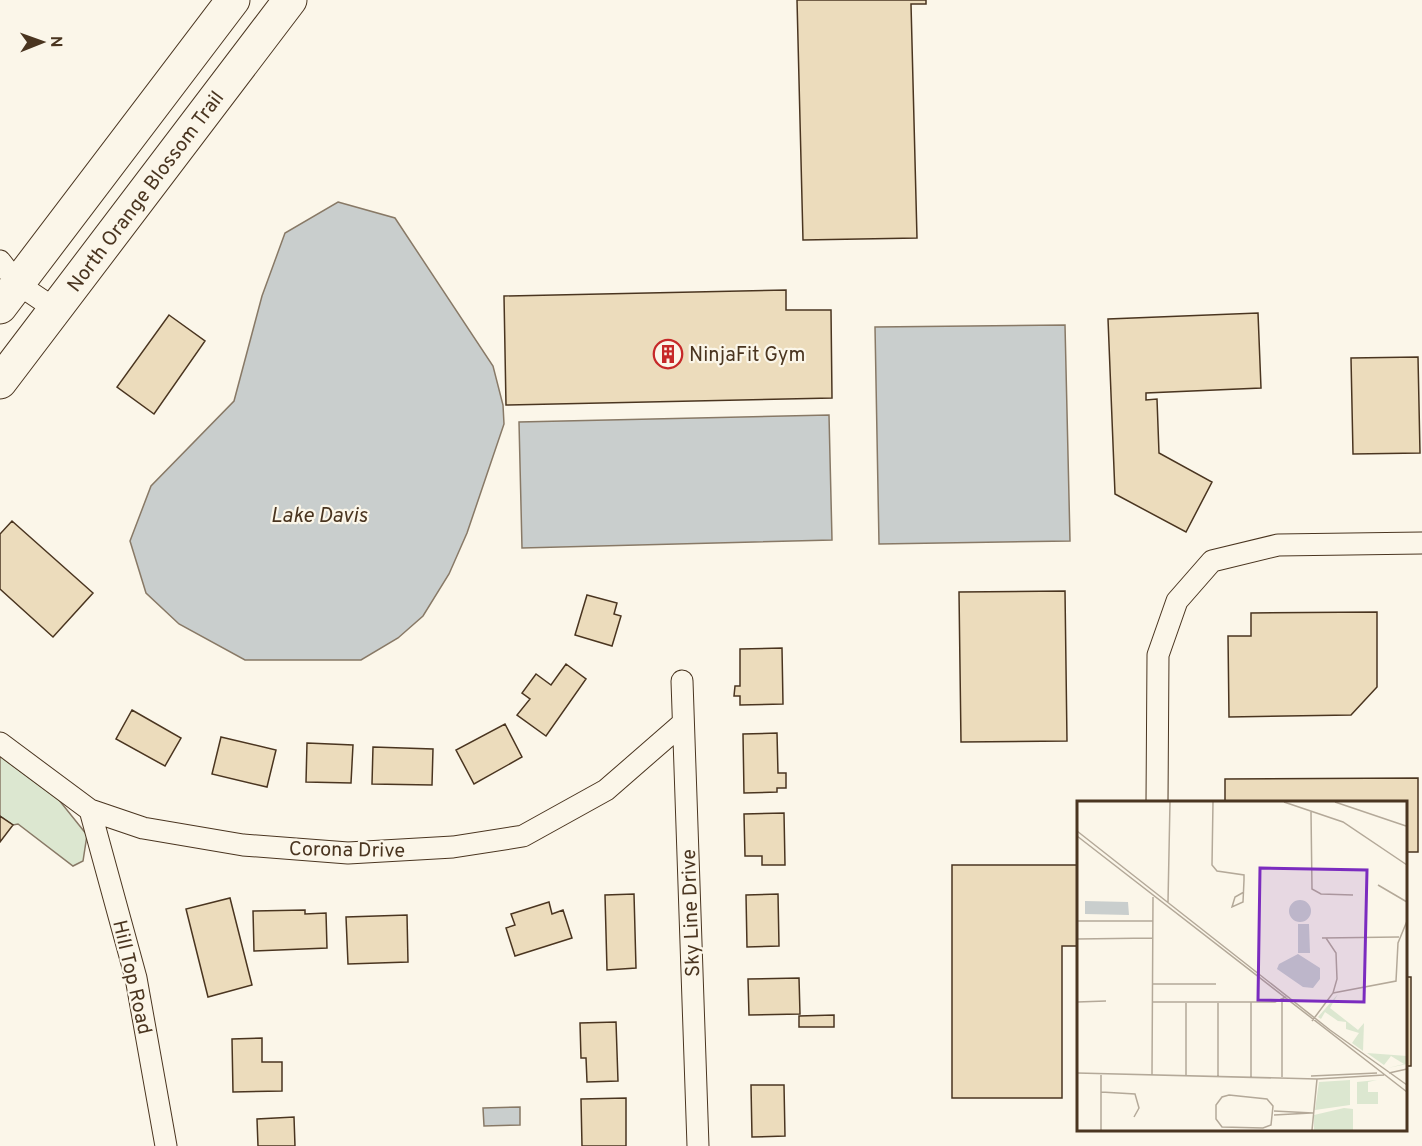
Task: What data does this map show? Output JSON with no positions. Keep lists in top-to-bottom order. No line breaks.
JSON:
{"streets":{"main road":["North Orange Blossom Trail"],"street":["Corona Drive","Sky Line Drive","Hill Top Road"]},"crossings":[["Corona Drive","Sky Line Drive"],["Corona Drive","Hill Top Road"]],"water":["Lake Davis"],"places":{"building":["NinjaFit Gym"]},"north":"right"}
